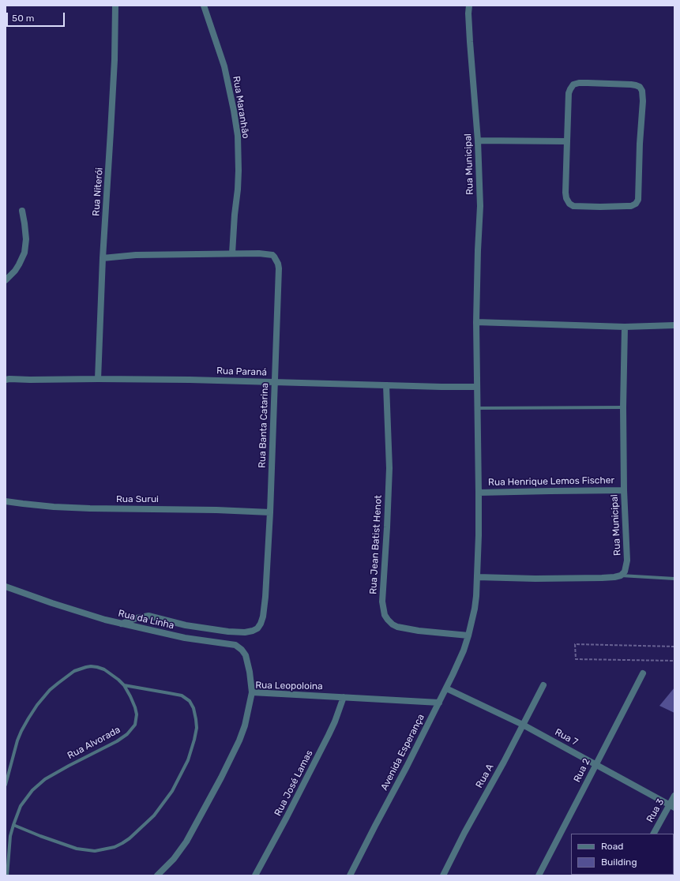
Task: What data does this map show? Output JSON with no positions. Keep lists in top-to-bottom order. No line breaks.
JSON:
{"streets":{"street":["Rua Maranhão","Rua Municipal","Rua Niterói","Rua Paraná","Rua Banta Catarina","Rua Henrique Lemos Fischer","Rua Surui","Rua Jean Batist Henot","Rua da Linha","Rua Leopoloina","Rua 7","Avenida Esperança","Rua 2","Rua A","Rua José Lamas","Rua 3"],"lane":["Rua Alvorada"]},"crossings":[["Rua Maranhão","Rua Banta Catarina"],["Rua Municipal","Rua Paraná"],["Rua Municipal","Rua Henrique Lemos Fischer"],["Rua Municipal","Rua Jean Batist Henot"],["Rua Municipal","Avenida Esperança"],["Rua Niterói","Rua Paraná"],["Rua Niterói","Rua Banta Catarina"],["Rua Paraná","Rua Banta Catarina"],["Rua Paraná","Rua Jean Batist Henot"],["Rua Banta Catarina","Rua Surui"],["Rua Banta Catarina","Rua da Linha"],["Rua Jean Batist Henot","Avenida Esperança"],["Rua da Linha","Rua Leopoloina"],["Rua Leopoloina","Avenida Esperança"],["Rua Leopoloina","Rua José Lamas"],["Rua 7","Avenida Esperança"],["Rua 7","Rua 2"],["Rua 7","Rua A"],["Rua 7","Rua 3"]],"legend":["Road","Building"],"scale_bar":"50 m"}
